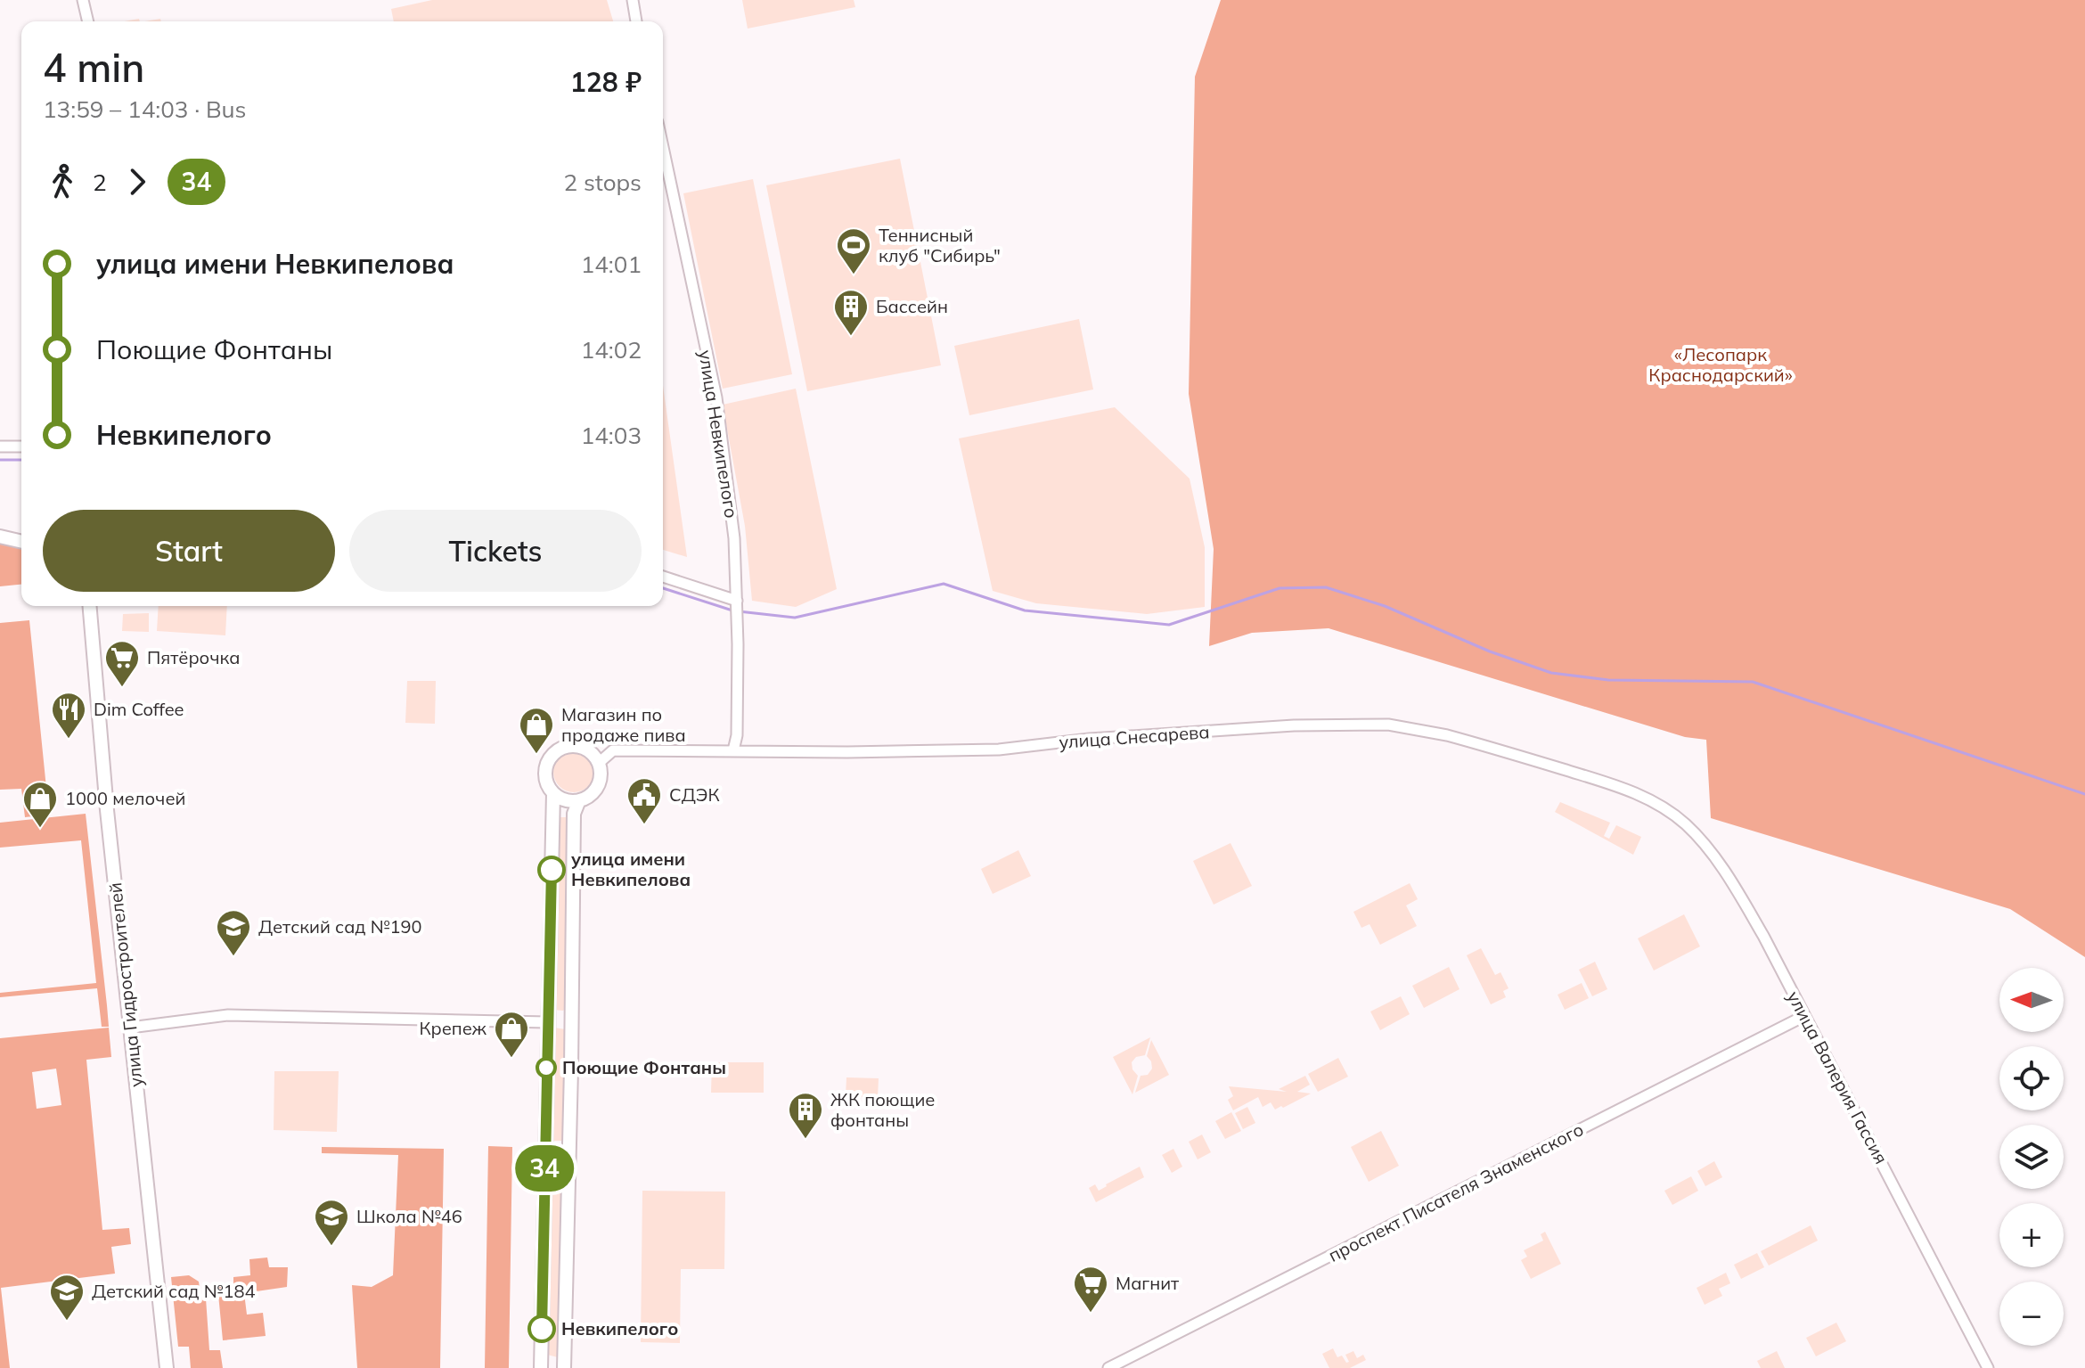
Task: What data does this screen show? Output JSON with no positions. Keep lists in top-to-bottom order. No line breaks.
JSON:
{"streets":{"street":["улица Невкипелого","улица Снесарева","улица Гидростроителей","улица Валерия Гассия","проспект Писателя Знаменского"]},"crossings":[["улица Невкипелого","улица Снесарева"],["улица Снесарева","улица Валерия Гассия"],["улица Валерия Гассия","проспект Писателя Знаменского"]],"parks":["«Лесопарк Краснодарский»"],"places":{"sports":["Теннисный клуб \"Сибирь\""],"building":["Бассейн","ЖК поющие фонтаны"],"supermarket":["Пятёрочка","Магнит"],"restaurant":["Dim Coffee"],"shop":["Магазин по продаже пива","1000 мелочей","Крепеж"],"public building":["СДЭК"],"other":["улица имени Невкипелова","Поющие Фонтаны","Невкипелого"],"school or university":["Детский сад №190","Школа №46","Детский сад №184"]},"lines":["bus line 34"],"north":"left","page":{"on_map":"34","heading":["4 min","13:59 – 14:03 · Bus","128 ₽"],"legs":["2","34","2 stops"],"list":[{"name":"улица имени Невкипелова","value":"14:01"},{"name":"Поющие Фонтаны","value":"14:02"},{"name":"Невкипелого","value":"14:03"}],"buttons":["Start","Tickets"],"map_buttons":["+","−"]}}
